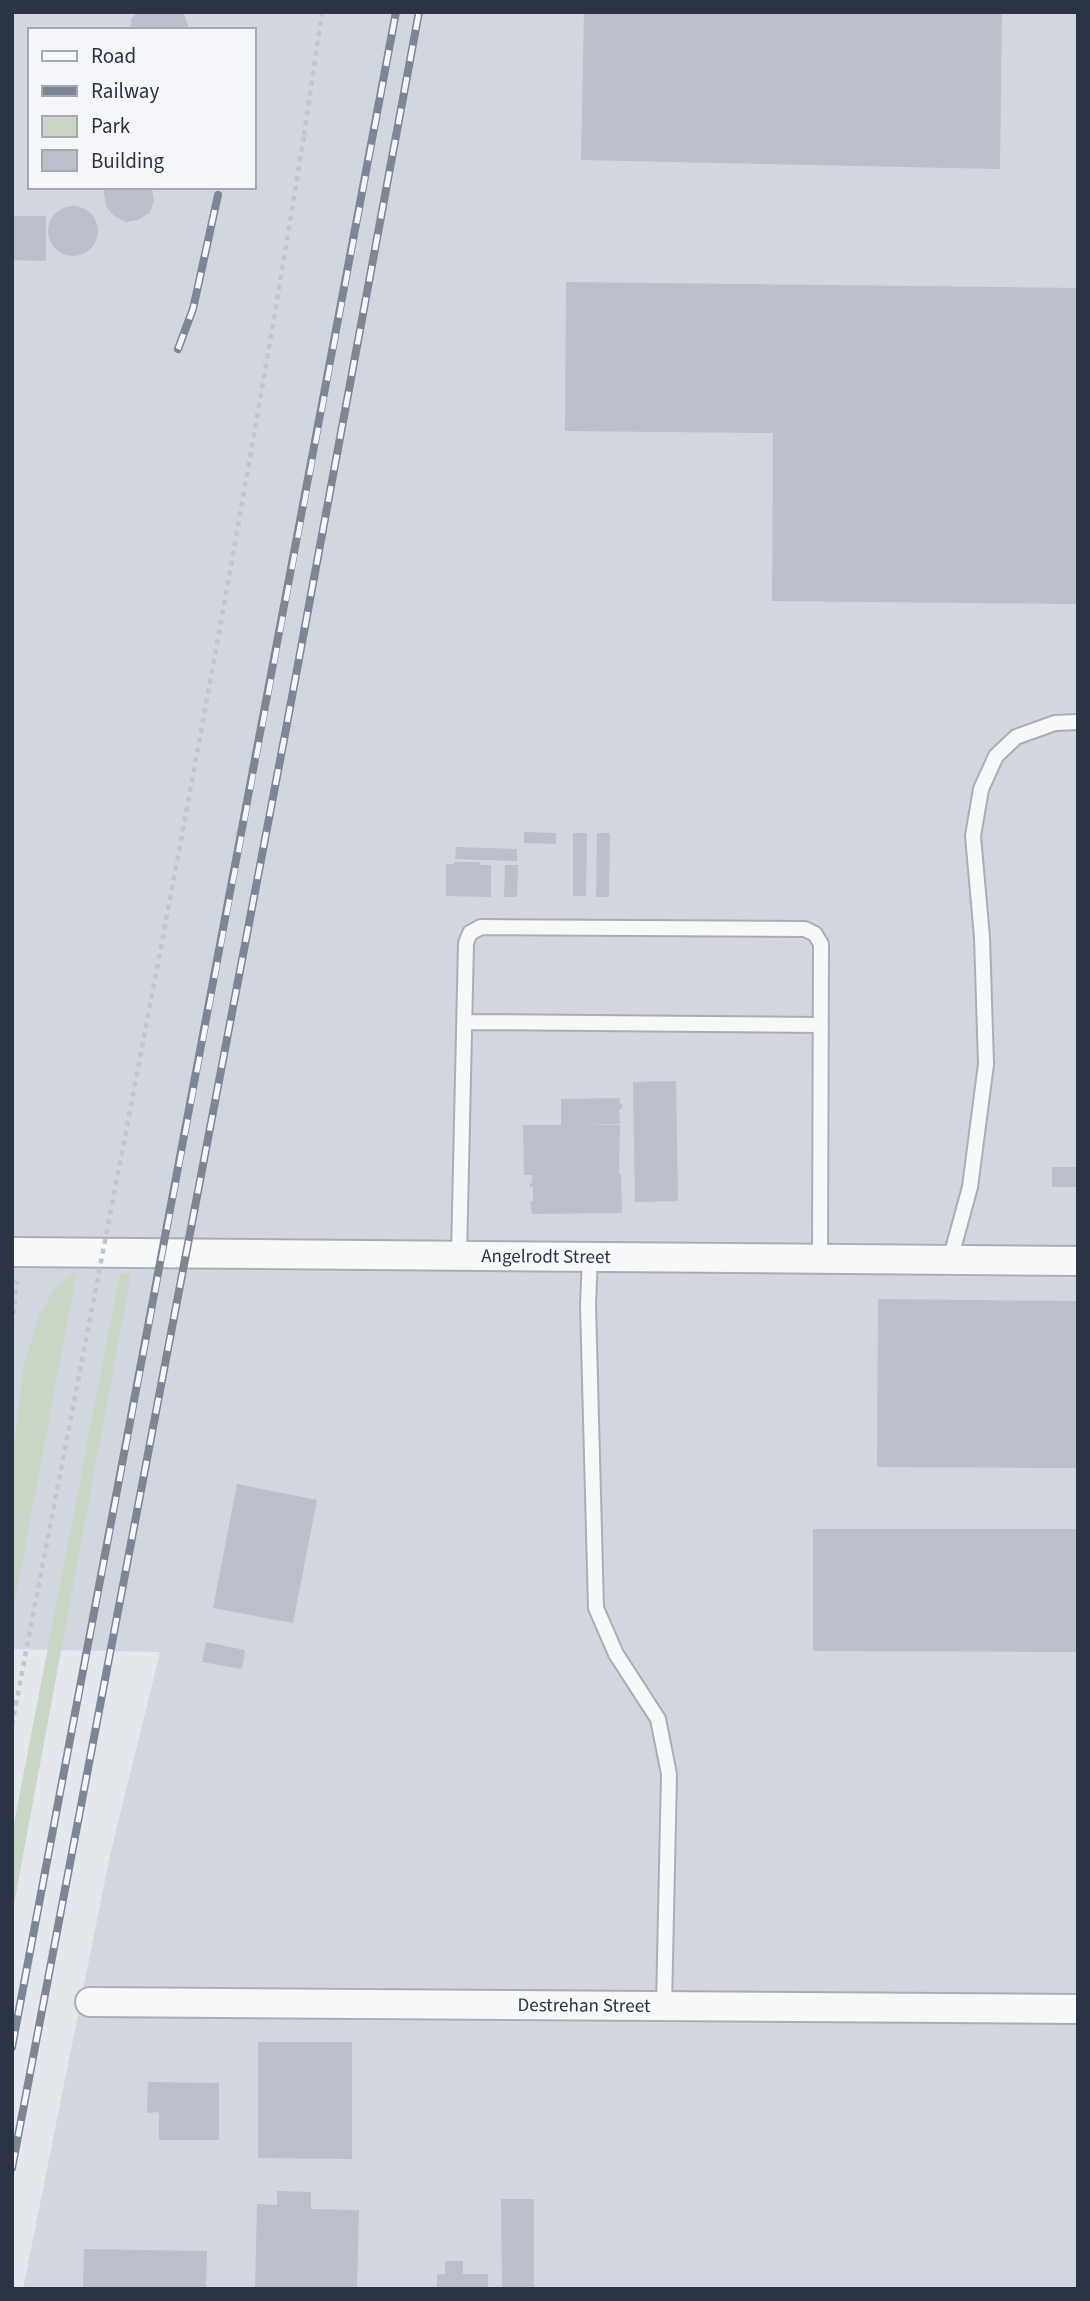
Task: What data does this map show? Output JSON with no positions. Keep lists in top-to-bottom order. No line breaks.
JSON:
{"streets":{"street":["Angelrodt Street","Destrehan Street"]},"legend":["Road","Railway","Park","Building"]}
